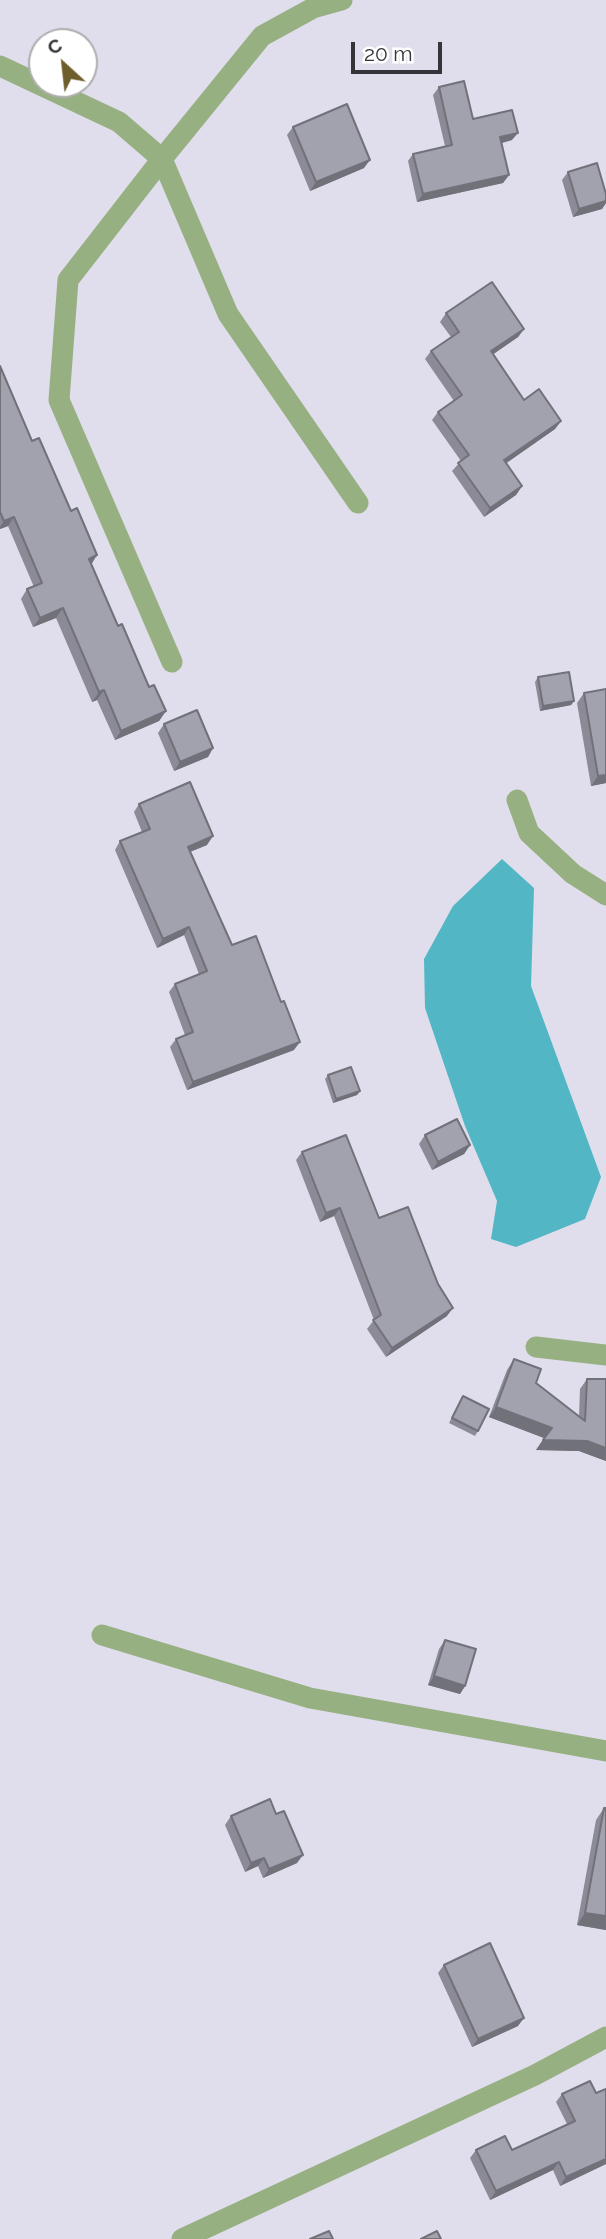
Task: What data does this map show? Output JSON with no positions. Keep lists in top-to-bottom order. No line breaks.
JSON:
{"scale_bar":"20 m","north":"top left"}
